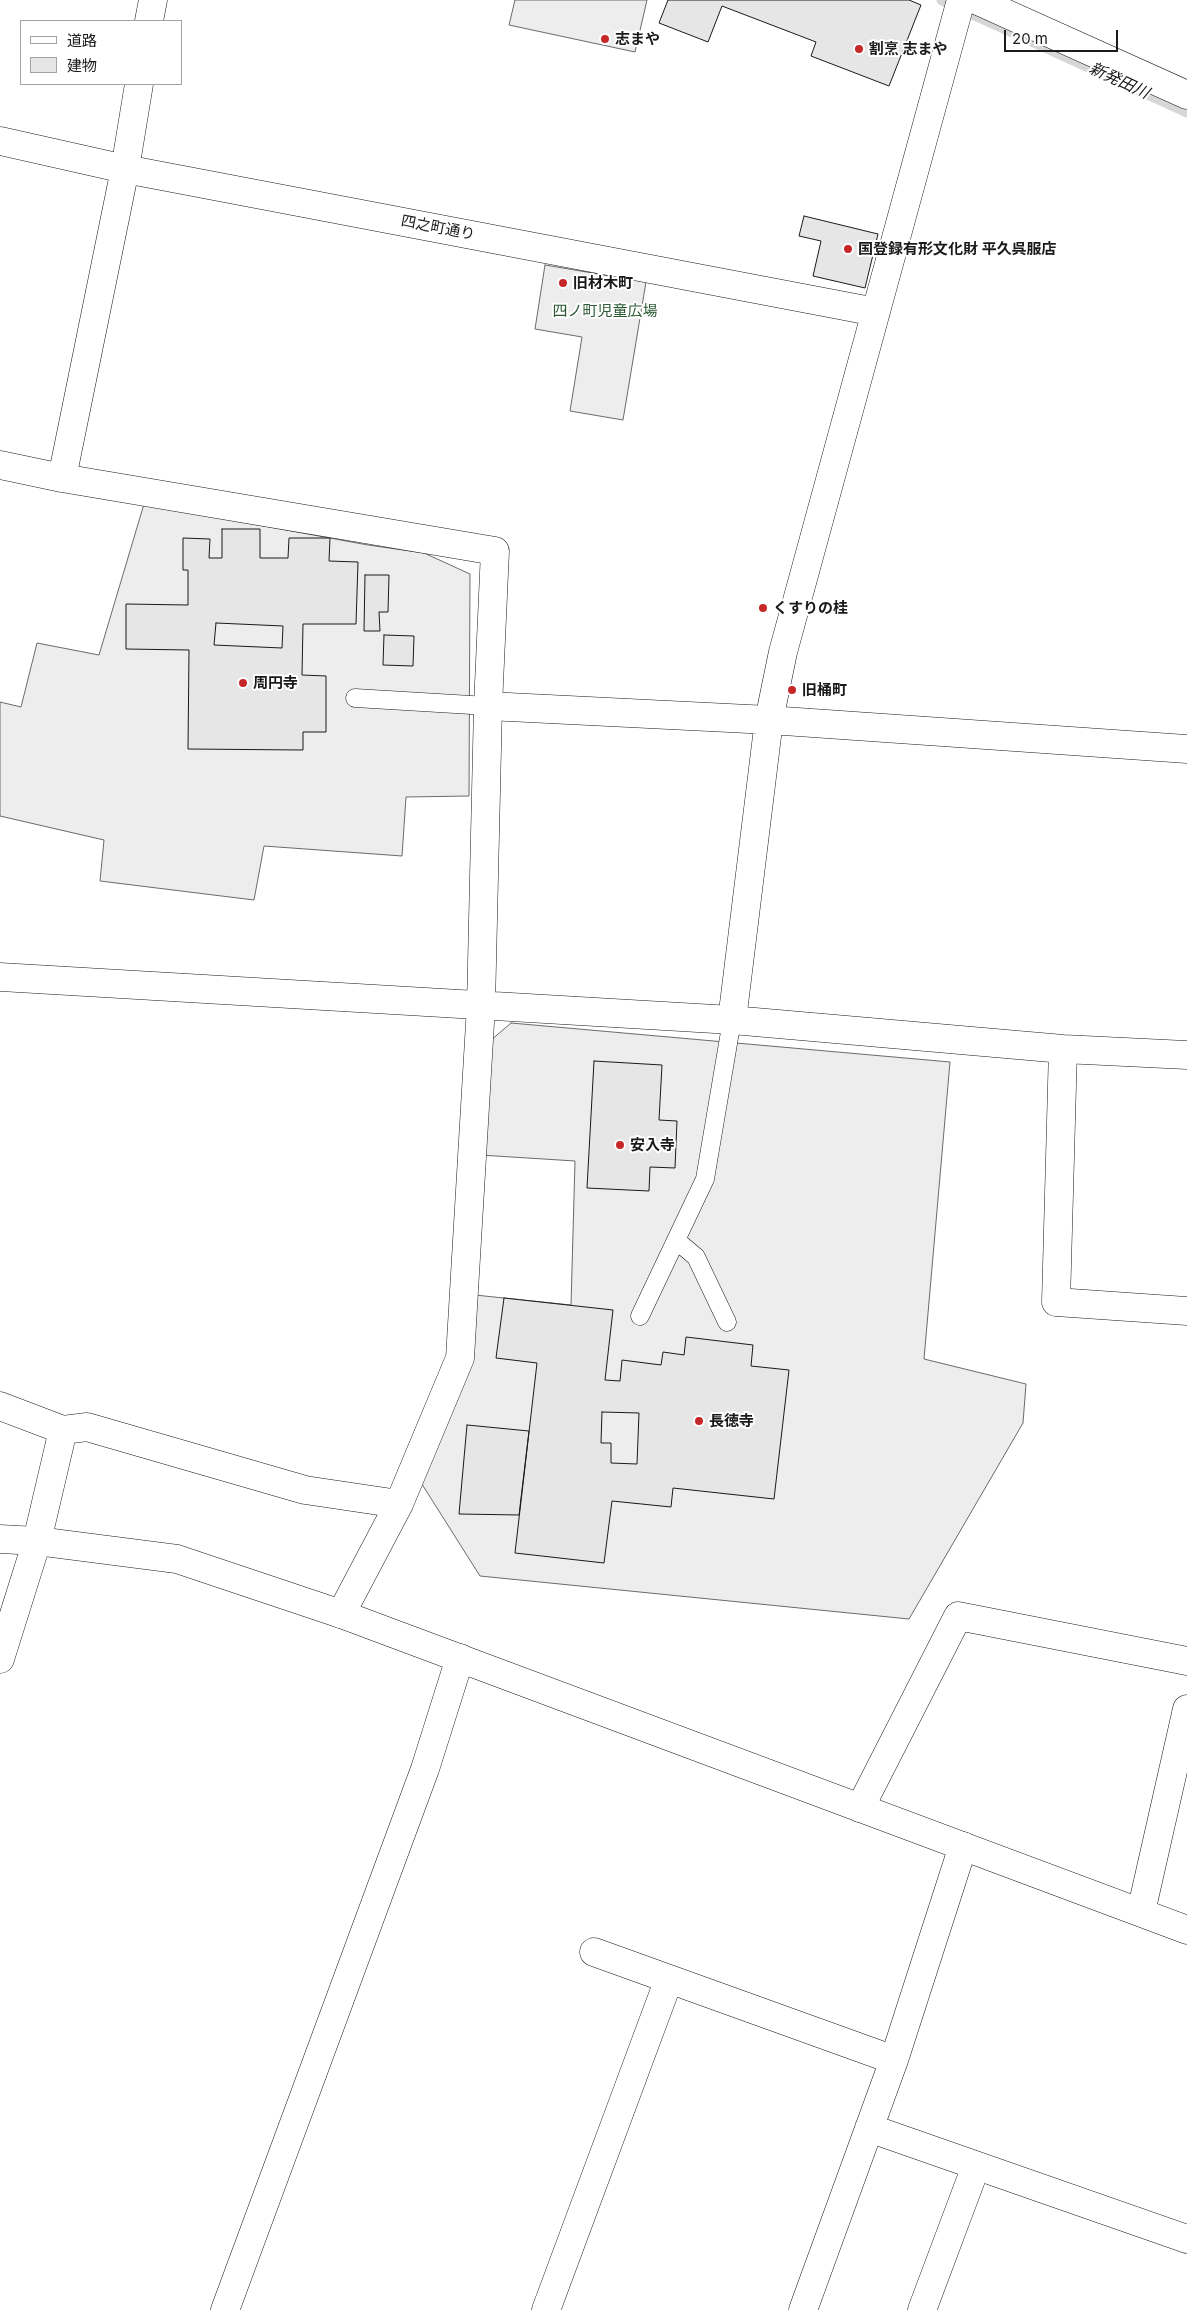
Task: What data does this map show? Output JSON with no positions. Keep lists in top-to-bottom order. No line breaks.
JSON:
{"streets":{"street":["四之町通り"]},"water":["新発田川"],"parks":["四ノ町児童広場"],"places":["志まや","割烹 志まや","国登録有形文化財 平久呉服店","旧材木町","くすりの桂","周円寺","旧桶町","安入寺","長徳寺"],"legend":["道路","建物"],"scale_bar":"20 m"}
